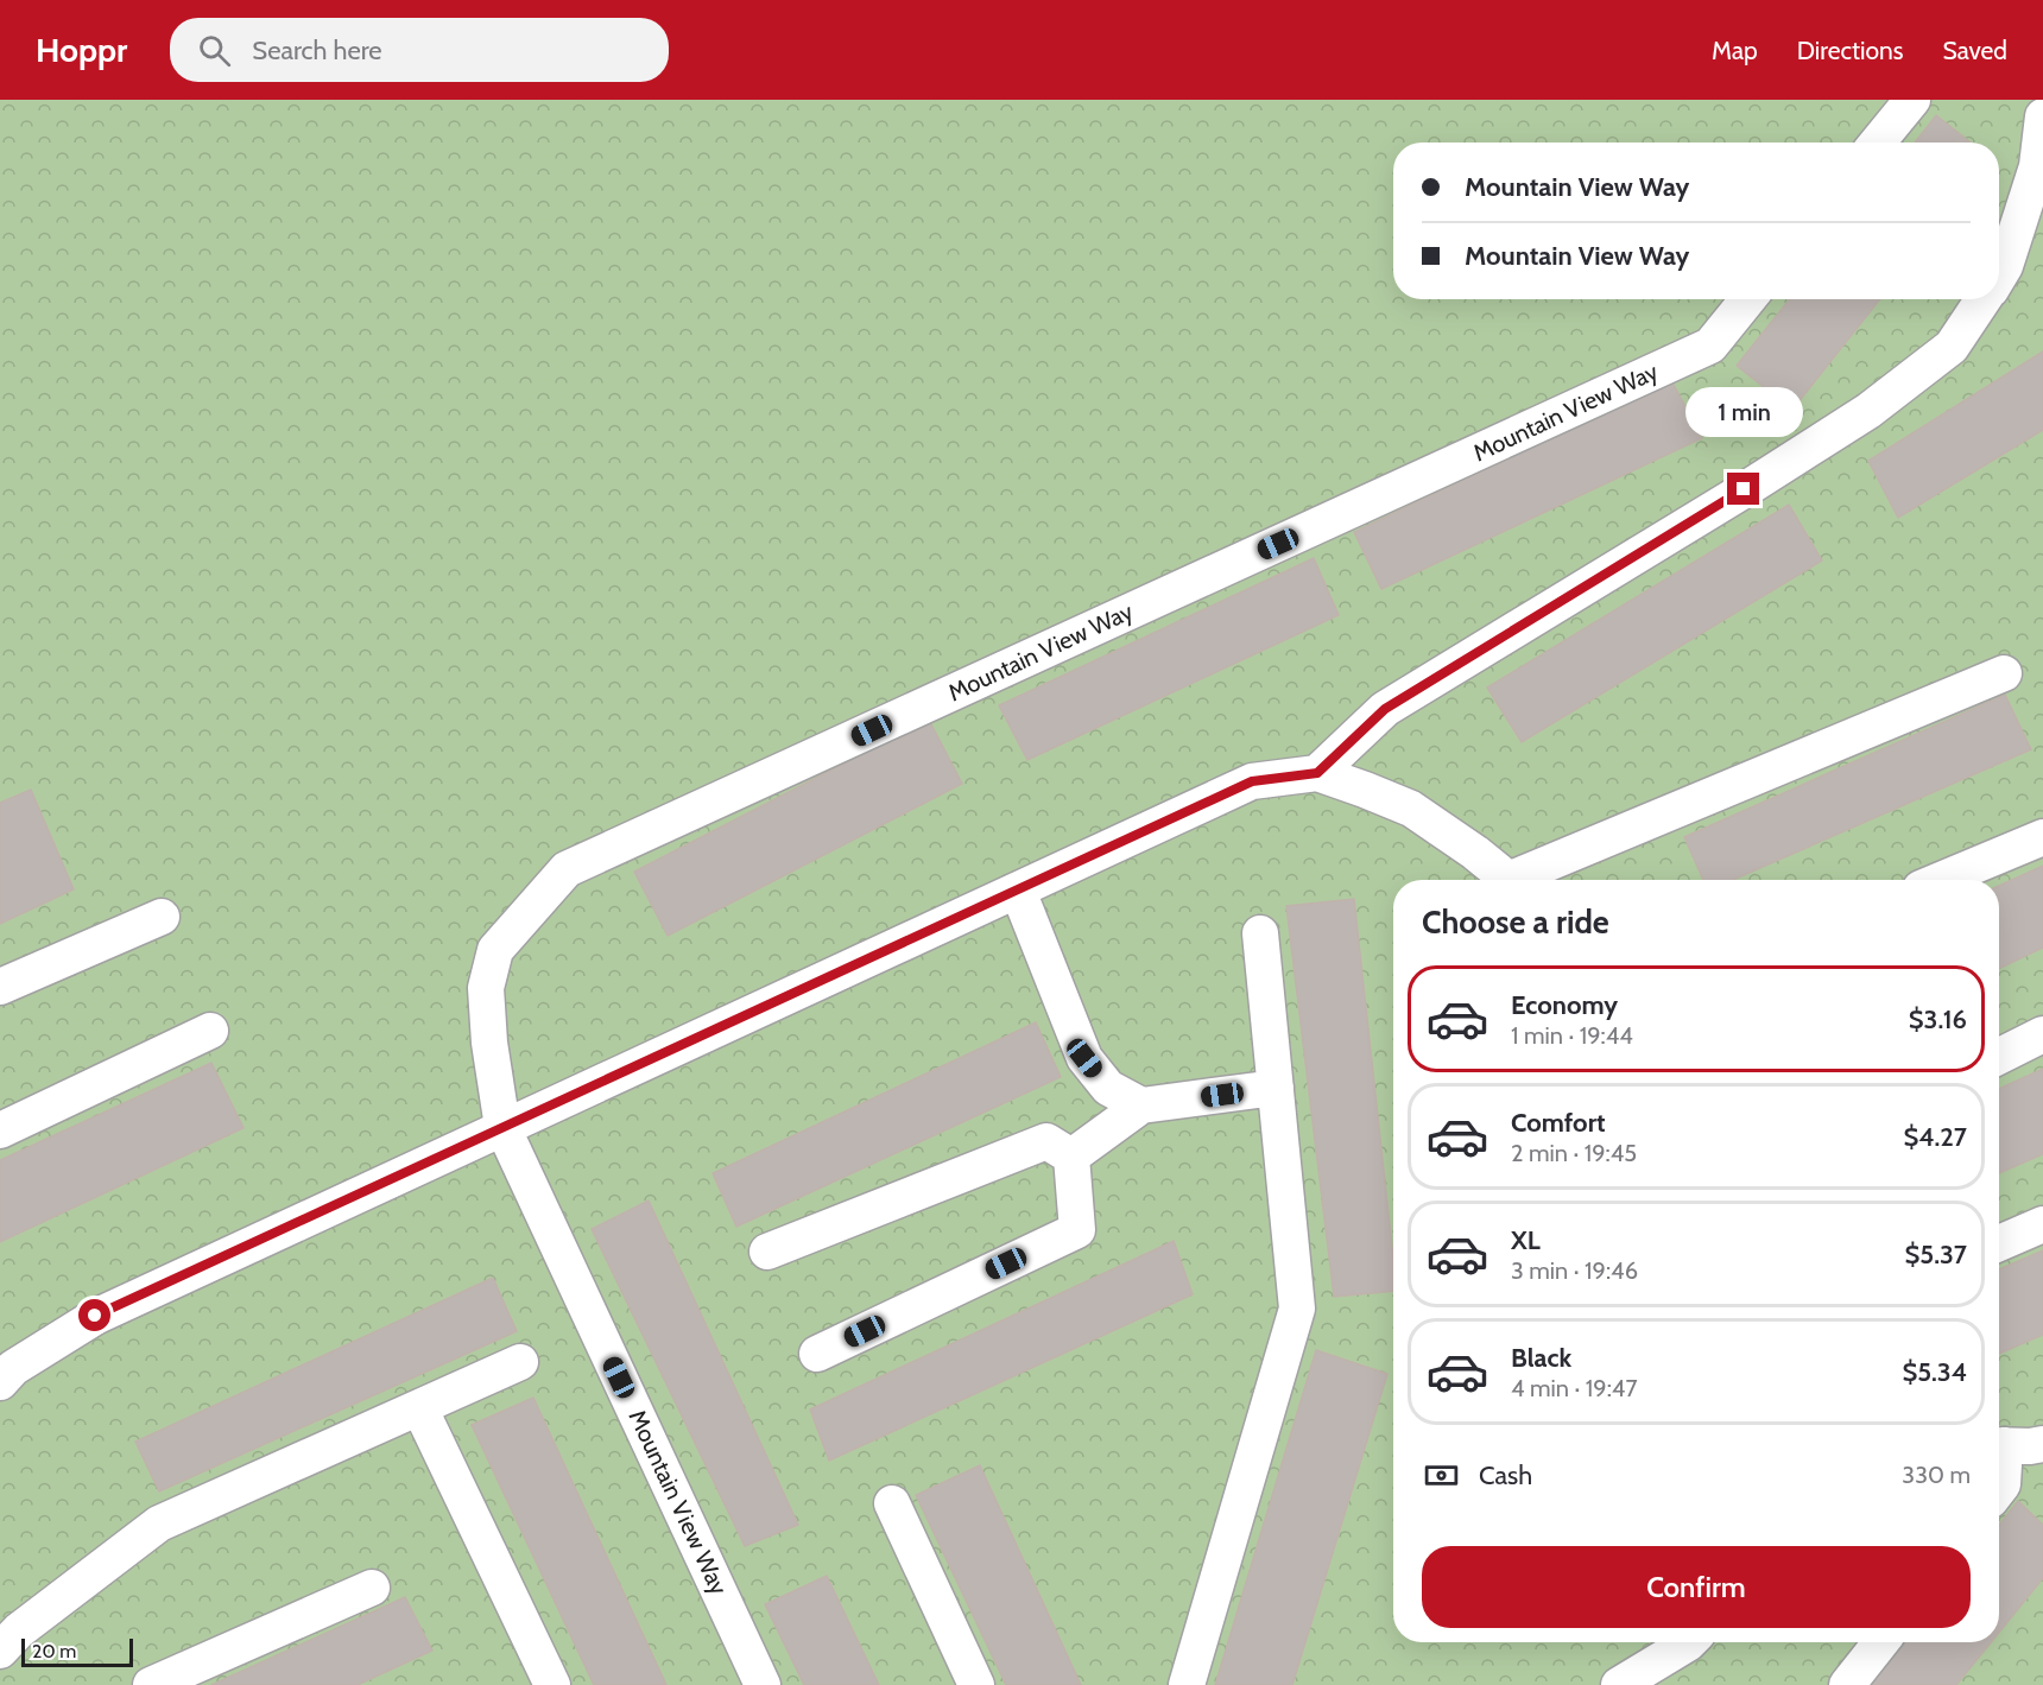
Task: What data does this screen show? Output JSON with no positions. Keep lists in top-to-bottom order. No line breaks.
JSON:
{"streets":{"street":["Mountain View Way"]},"scale_bar":"20 m","page":{"header":"Hoppr","search":"Search here","nav":["Map","Directions","Saved"],"banner":["Mountain View Way","Mountain View Way"],"bubble":"1 min","heading":"Choose a ride","list":[{"name":"Economy","note":"1 min · 19:44","value":"$3.16"},{"name":"Comfort","note":"2 min · 19:45","value":"$4.27"},{"name":"XL","note":"3 min · 19:46","value":"$5.37"},{"name":"Black","note":"4 min · 19:47","value":"$5.34"}],"pay":["Cash","330 m"],"buttons":"Confirm","scale":"20 m"}}
